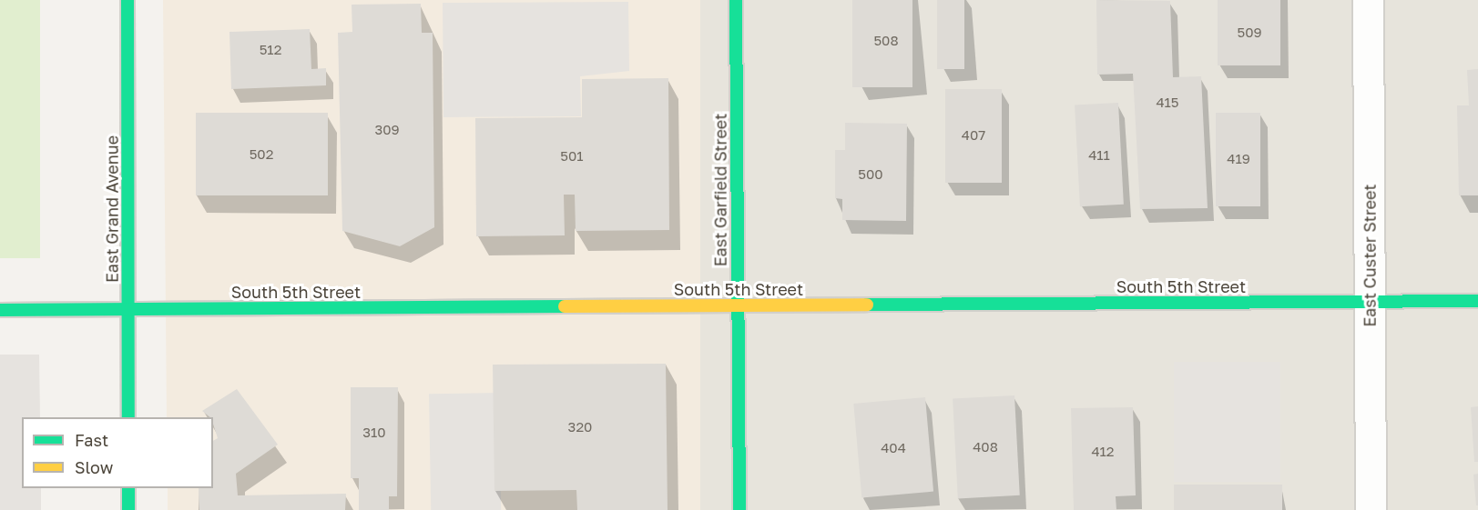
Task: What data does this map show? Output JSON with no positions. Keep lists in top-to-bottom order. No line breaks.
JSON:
{"streets":{"street":["East Garfield Street","East Grand Avenue","East Custer Street","South 5th Street"]},"crossings":[["East Garfield Street","South 5th Street"],["East Grand Avenue","South 5th Street"],["East Custer Street","South 5th Street"]],"house_numbers":["509","508","512","415","309","407","502","411","501","419","500","320","310","408","404","412"],"legend":["Fast","Slow"]}
